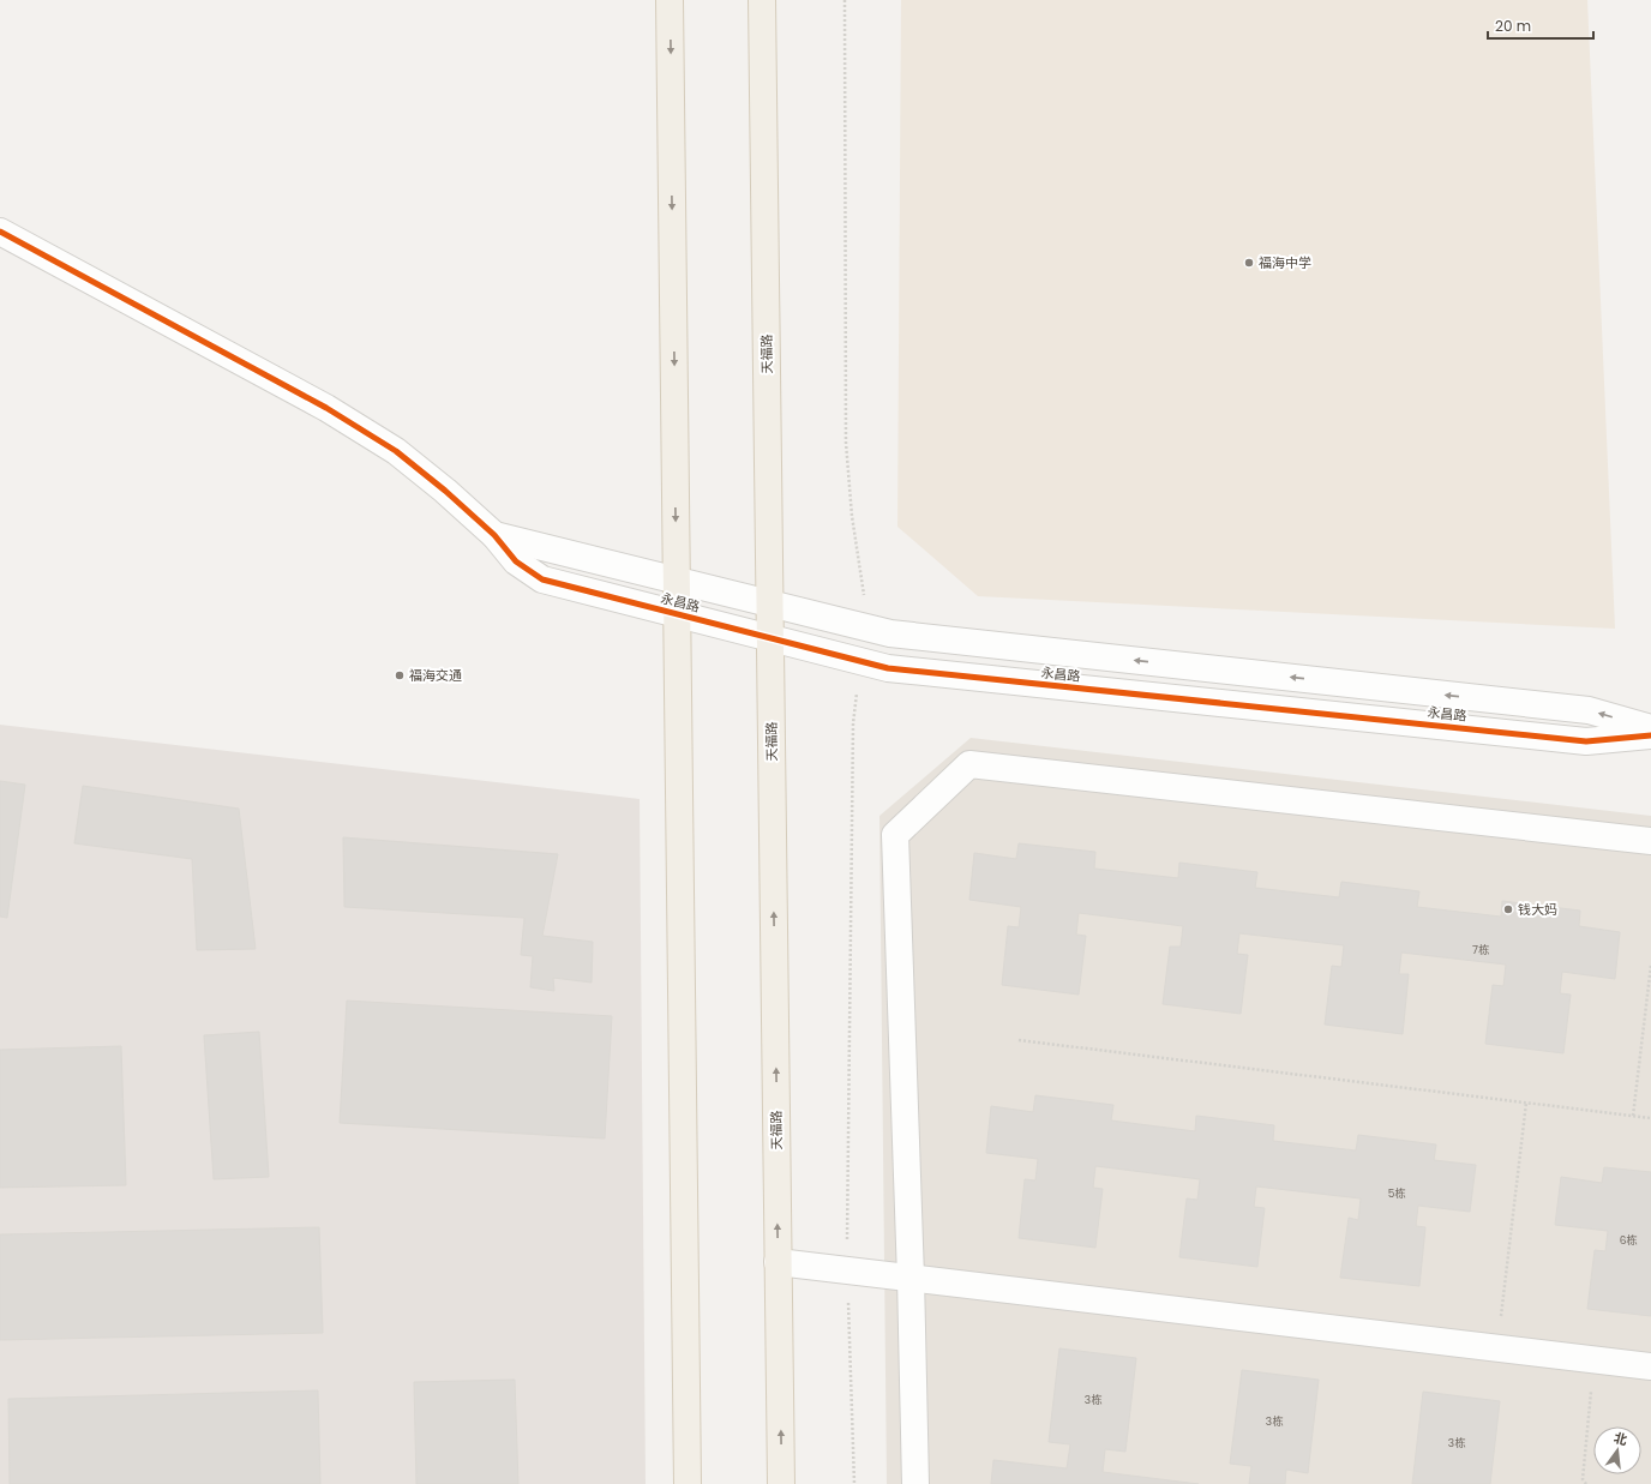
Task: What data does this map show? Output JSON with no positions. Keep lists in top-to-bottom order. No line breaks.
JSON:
{"streets":{"main road":["天福路"],"street":["永昌路"]},"crossings":[["天福路","永昌路"]],"places":["福海中学","福海交通","钱大妈"],"house_numbers":["7栋","5栋","6栋","3栋","3栋","3栋"],"scale_bar":"20 m","north":"top"}
